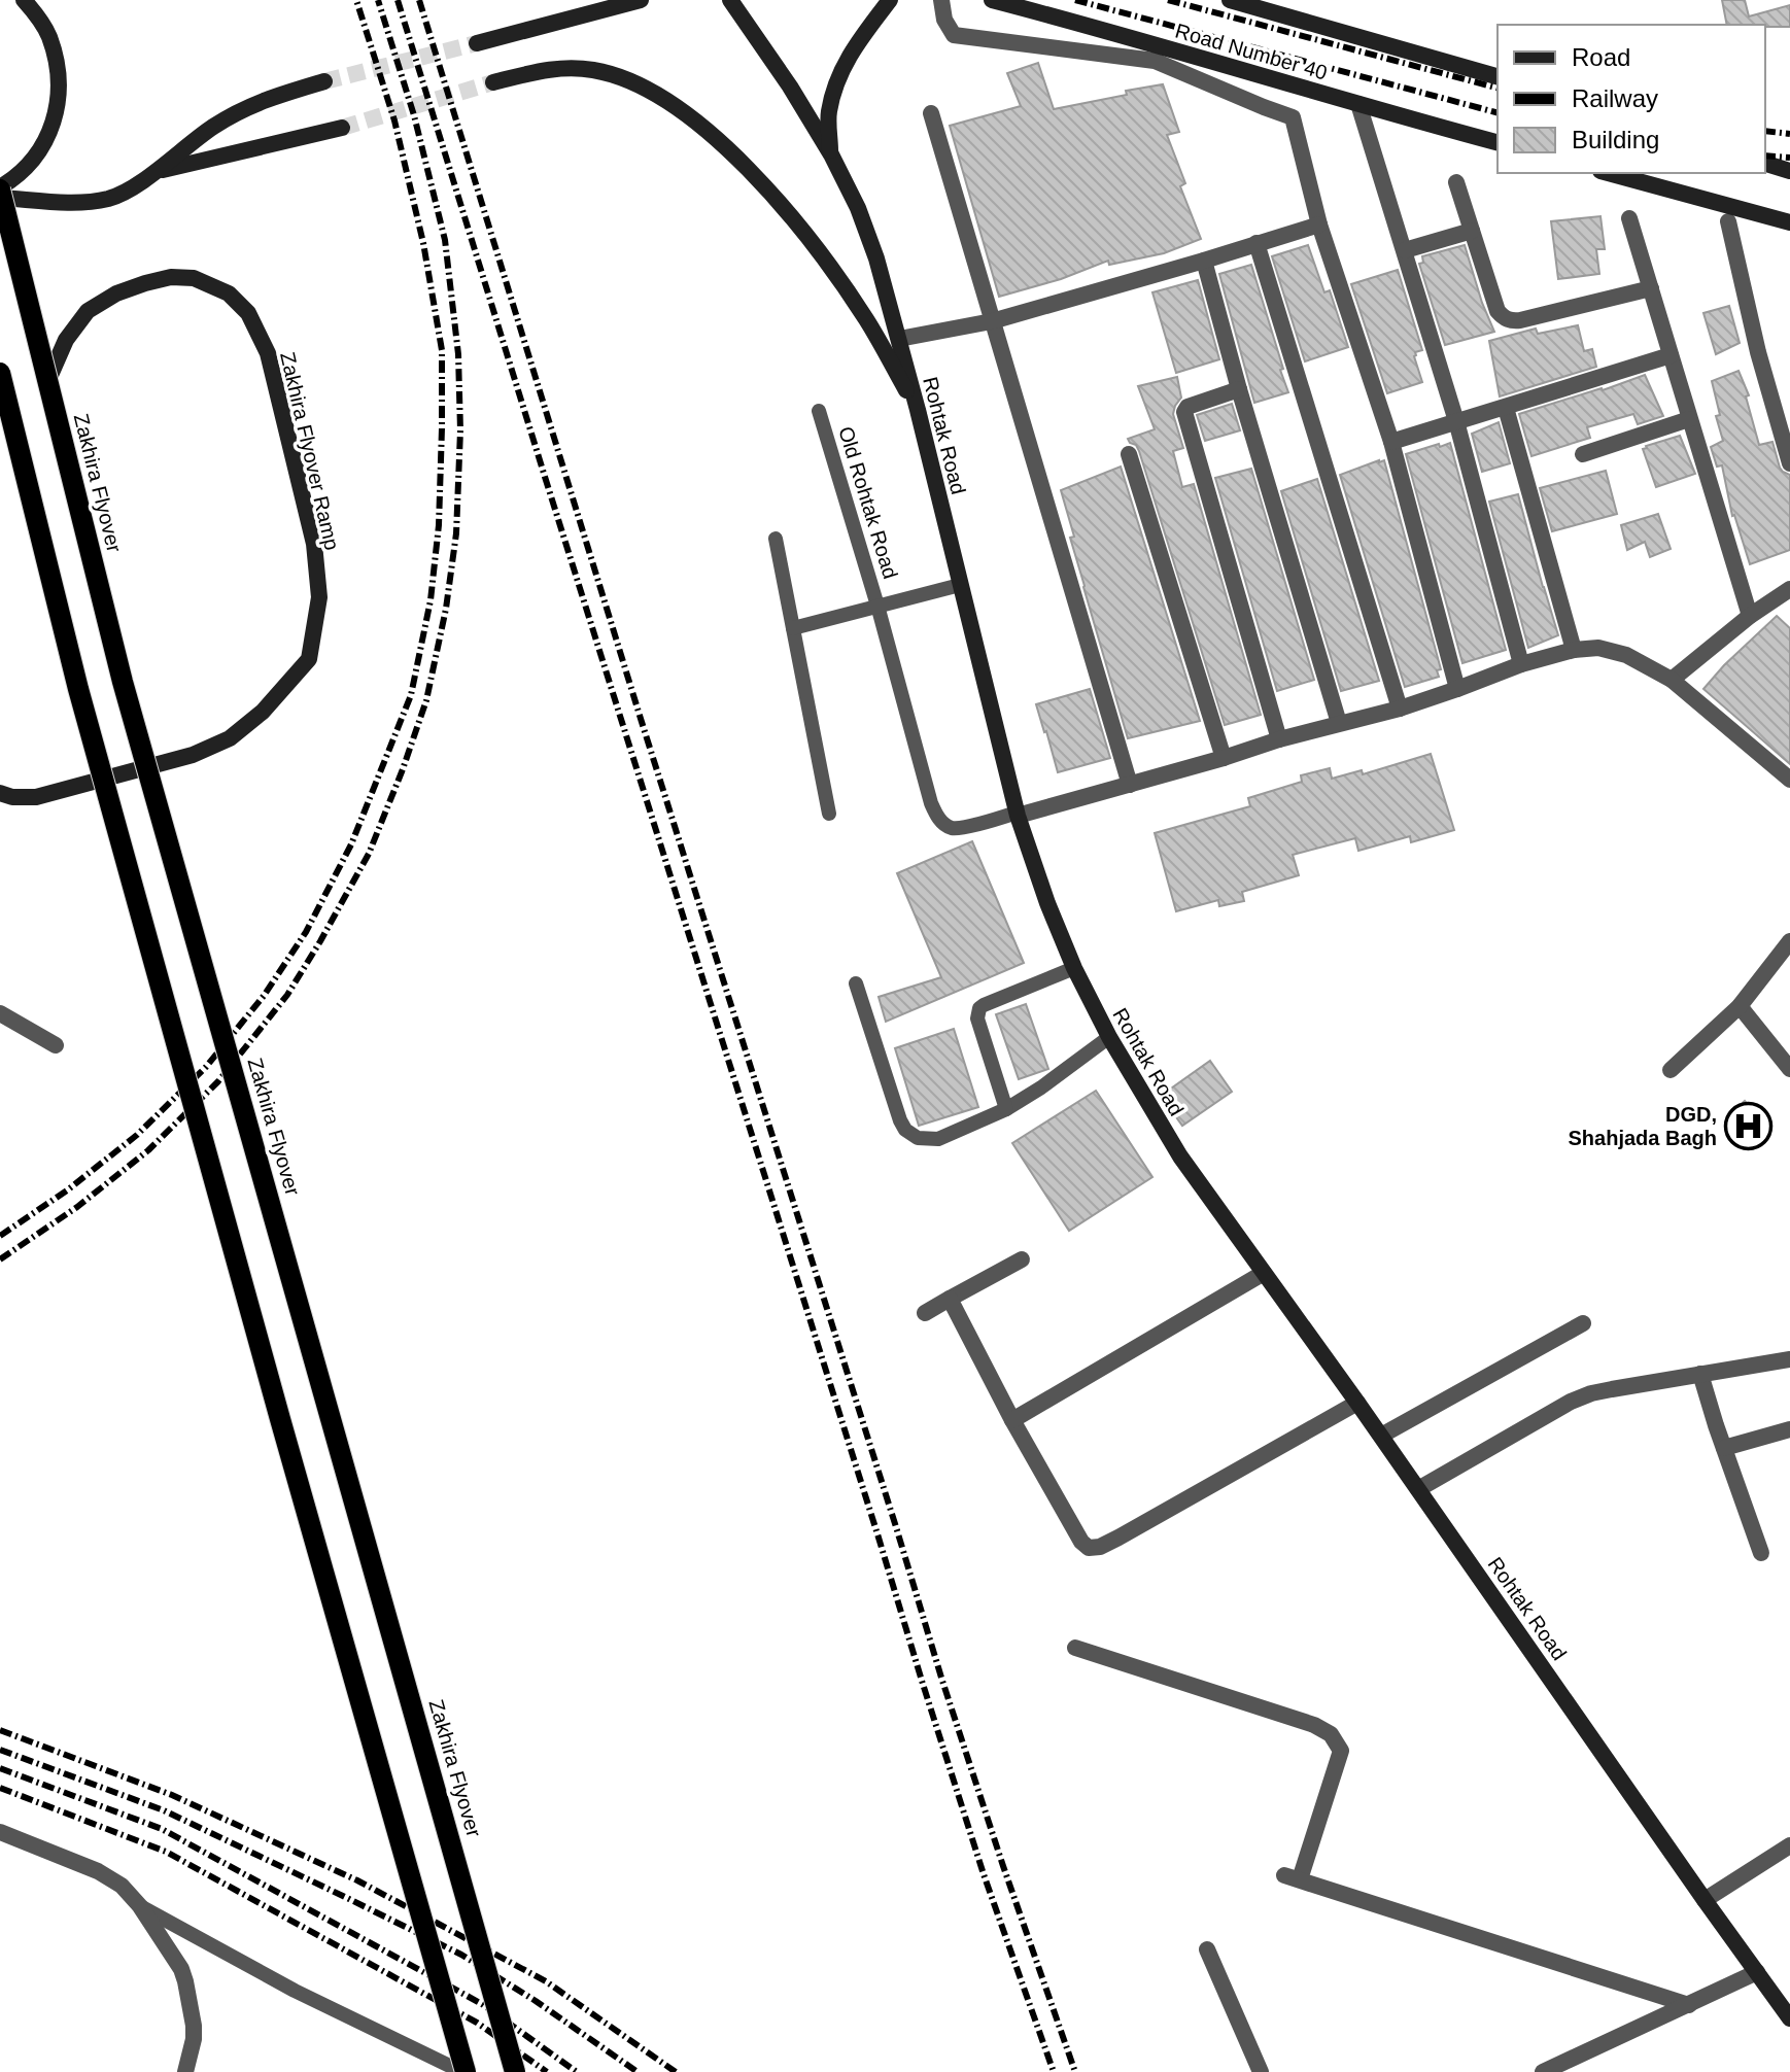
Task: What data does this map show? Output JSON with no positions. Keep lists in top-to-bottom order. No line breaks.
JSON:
{"streets":{"main road":["Zakhira Flyover"],"street":["Road Number 40","Rohtak Road","Zakhira Flyover Ramp"],"lane":["Old Rohtak Road"]},"crossings":[["Rohtak Road","Old Rohtak Road"],["Zakhira Flyover Ramp","Zakhira Flyover"]],"places":{"hospital":["DGD, Shahjada Bagh"]},"legend":["Road","Railway","Building"]}
